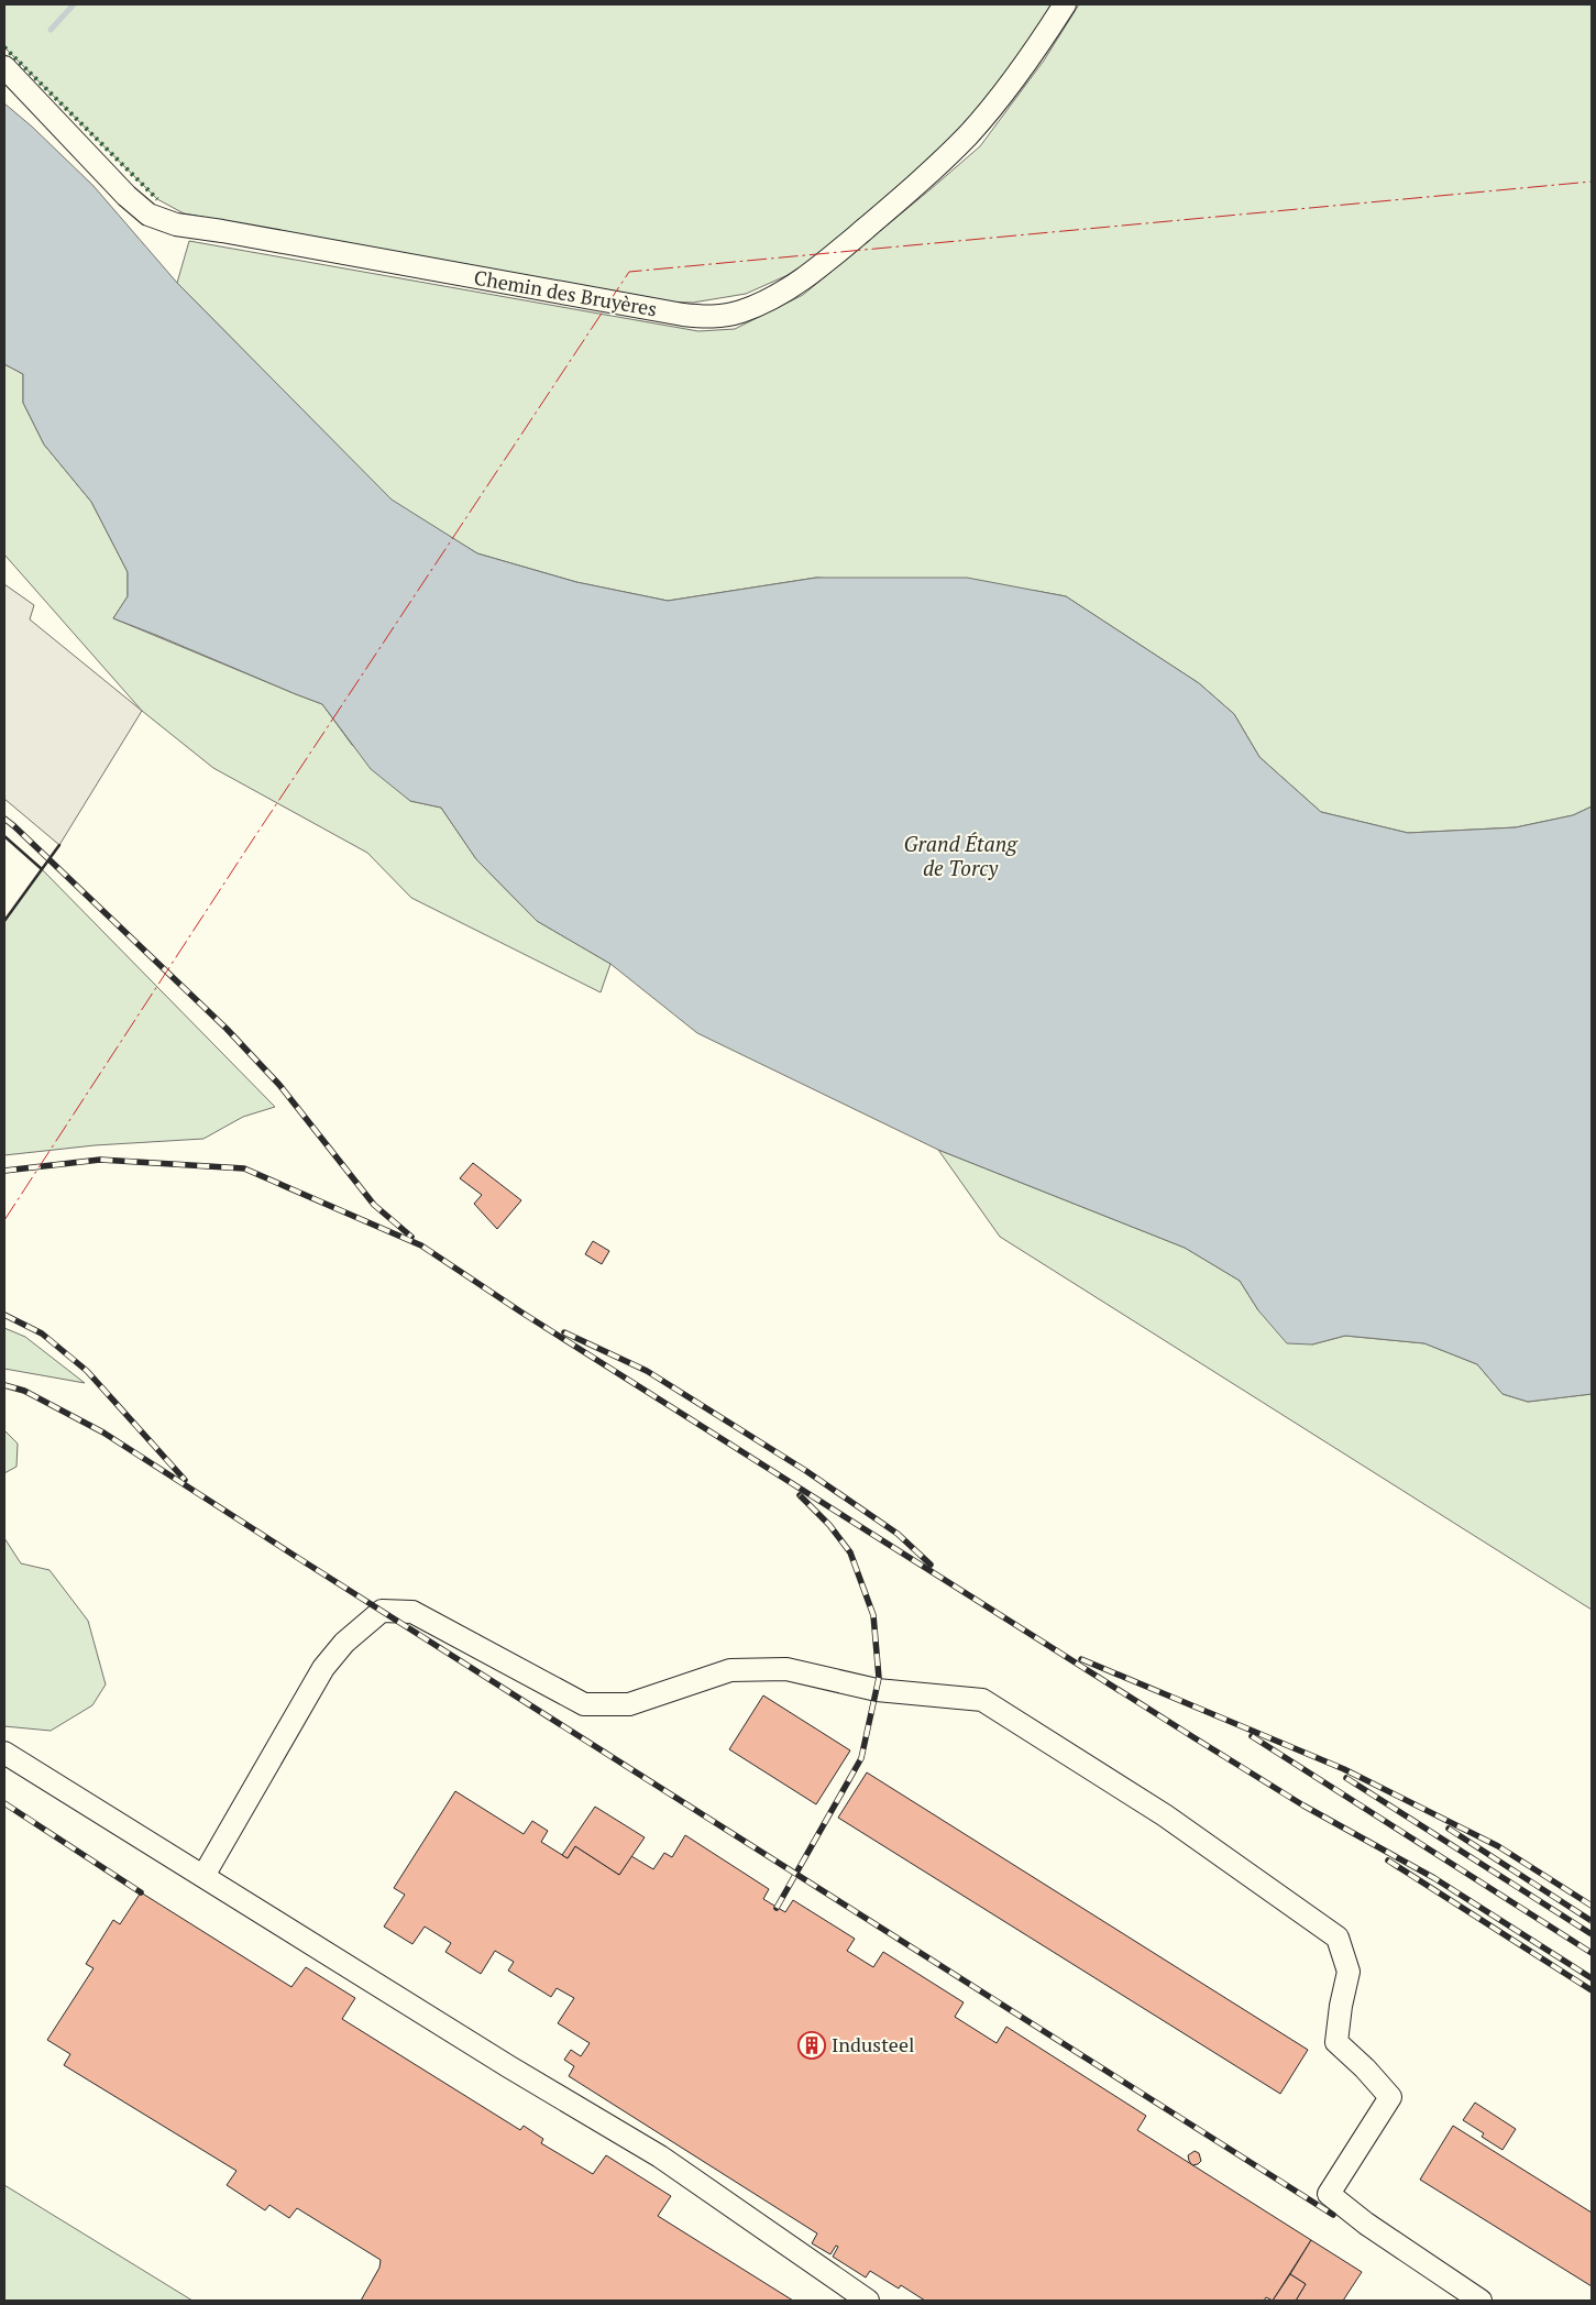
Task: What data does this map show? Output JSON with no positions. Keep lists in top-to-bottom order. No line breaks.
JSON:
{"streets":{"street":["Chemin des Bruyères"]},"water":["Grand Étang de Torcy"],"places":{"building":["Industeel"]}}
